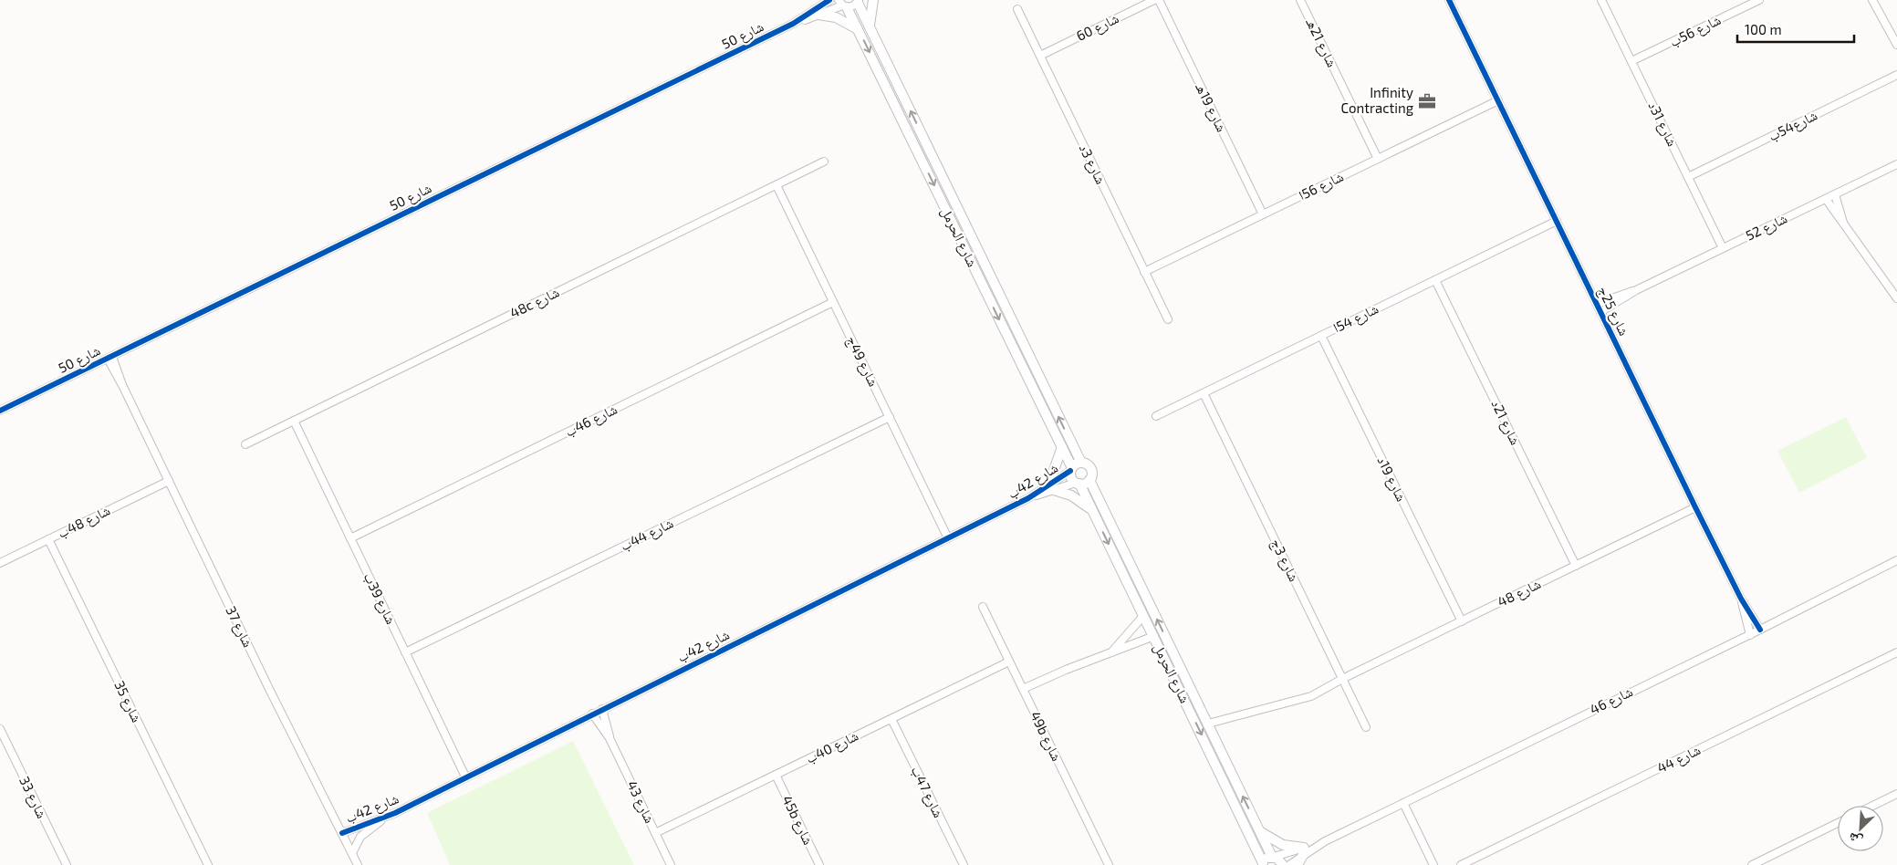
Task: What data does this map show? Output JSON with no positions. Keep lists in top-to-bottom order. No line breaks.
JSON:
{"streets":{"street":["شارع 60","شارع 56ب","شارع 50","شارع 21هـ","شارع 19هـ","شارع 31د","شارع54ب","شارع 3د","شارع 56ا","شارع 52","شارع الحرمل","48c شارع","شارع 25ج","شارع 54ا","شارع 49ج","شارع 46ب","شارع 21د","شارع 19د","شارع 42ب","شارع 48ب","شارع 44ب","شارع 3ج","شارع 48","شارع 39ب","شارع 37","شارع 46","شارع 35","49b شارع","شارع 40ب","شارع 44","شارع 47ب","شارع 33","شارع 43","45b شارع"]},"crossings":[["شارع 60","شارع 3د"],["شارع 56ب","شارع 31د"],["شارع 50","شارع الحرمل"],["شارع 50","شارع 37"],["شارع 21هـ","شارع 56ا"],["شارع 19هـ","شارع 56ا"],["شارع 31د","شارع54ب"],["شارع 31د","شارع 52"],["شارع 3د","شارع 56ا"],["شارع 56ا","شارع 25ج"],["شارع 52","شارع 25ج"],["شارع الحرمل","شارع 42ب"],["شارع الحرمل","شارع 48"],["شارع الحرمل","شارع 46"],["48c شارع","شارع 49ج"],["48c شارع","شارع 39ب"],["شارع 25ج","شارع 54ا"],["شارع 25ج","شارع 48"],["شارع 25ج","شارع 46"],["شارع 54ا","شارع 21د"],["شارع 54ا","شارع 19د"],["شارع 54ا","شارع 3ج"],["شارع 49ج","شارع 46ب"],["شارع 49ج","شارع 42ب"],["شارع 49ج","شارع 44ب"],["شارع 46ب","شارع 39ب"],["شارع 21د","شارع 48"],["شارع 19د","شارع 48"],["شارع 42ب","شارع 39ب"],["شارع 42ب","شارع 37"],["شارع 42ب","شارع 43"],["شارع 48ب","شارع 37"],["شارع 48ب","شارع 35"],["شارع 44ب","شارع 39ب"],["شارع 3ج","شارع 48"],["49b شارع","شارع 40ب"],["شارع 40ب","شارع 47ب"],["شارع 40ب","شارع 43"],["شارع 40ب","45b شارع"]],"places":{"office":["Infinity Contracting"]},"scale_bar":"100 m","north":"bottom left"}
